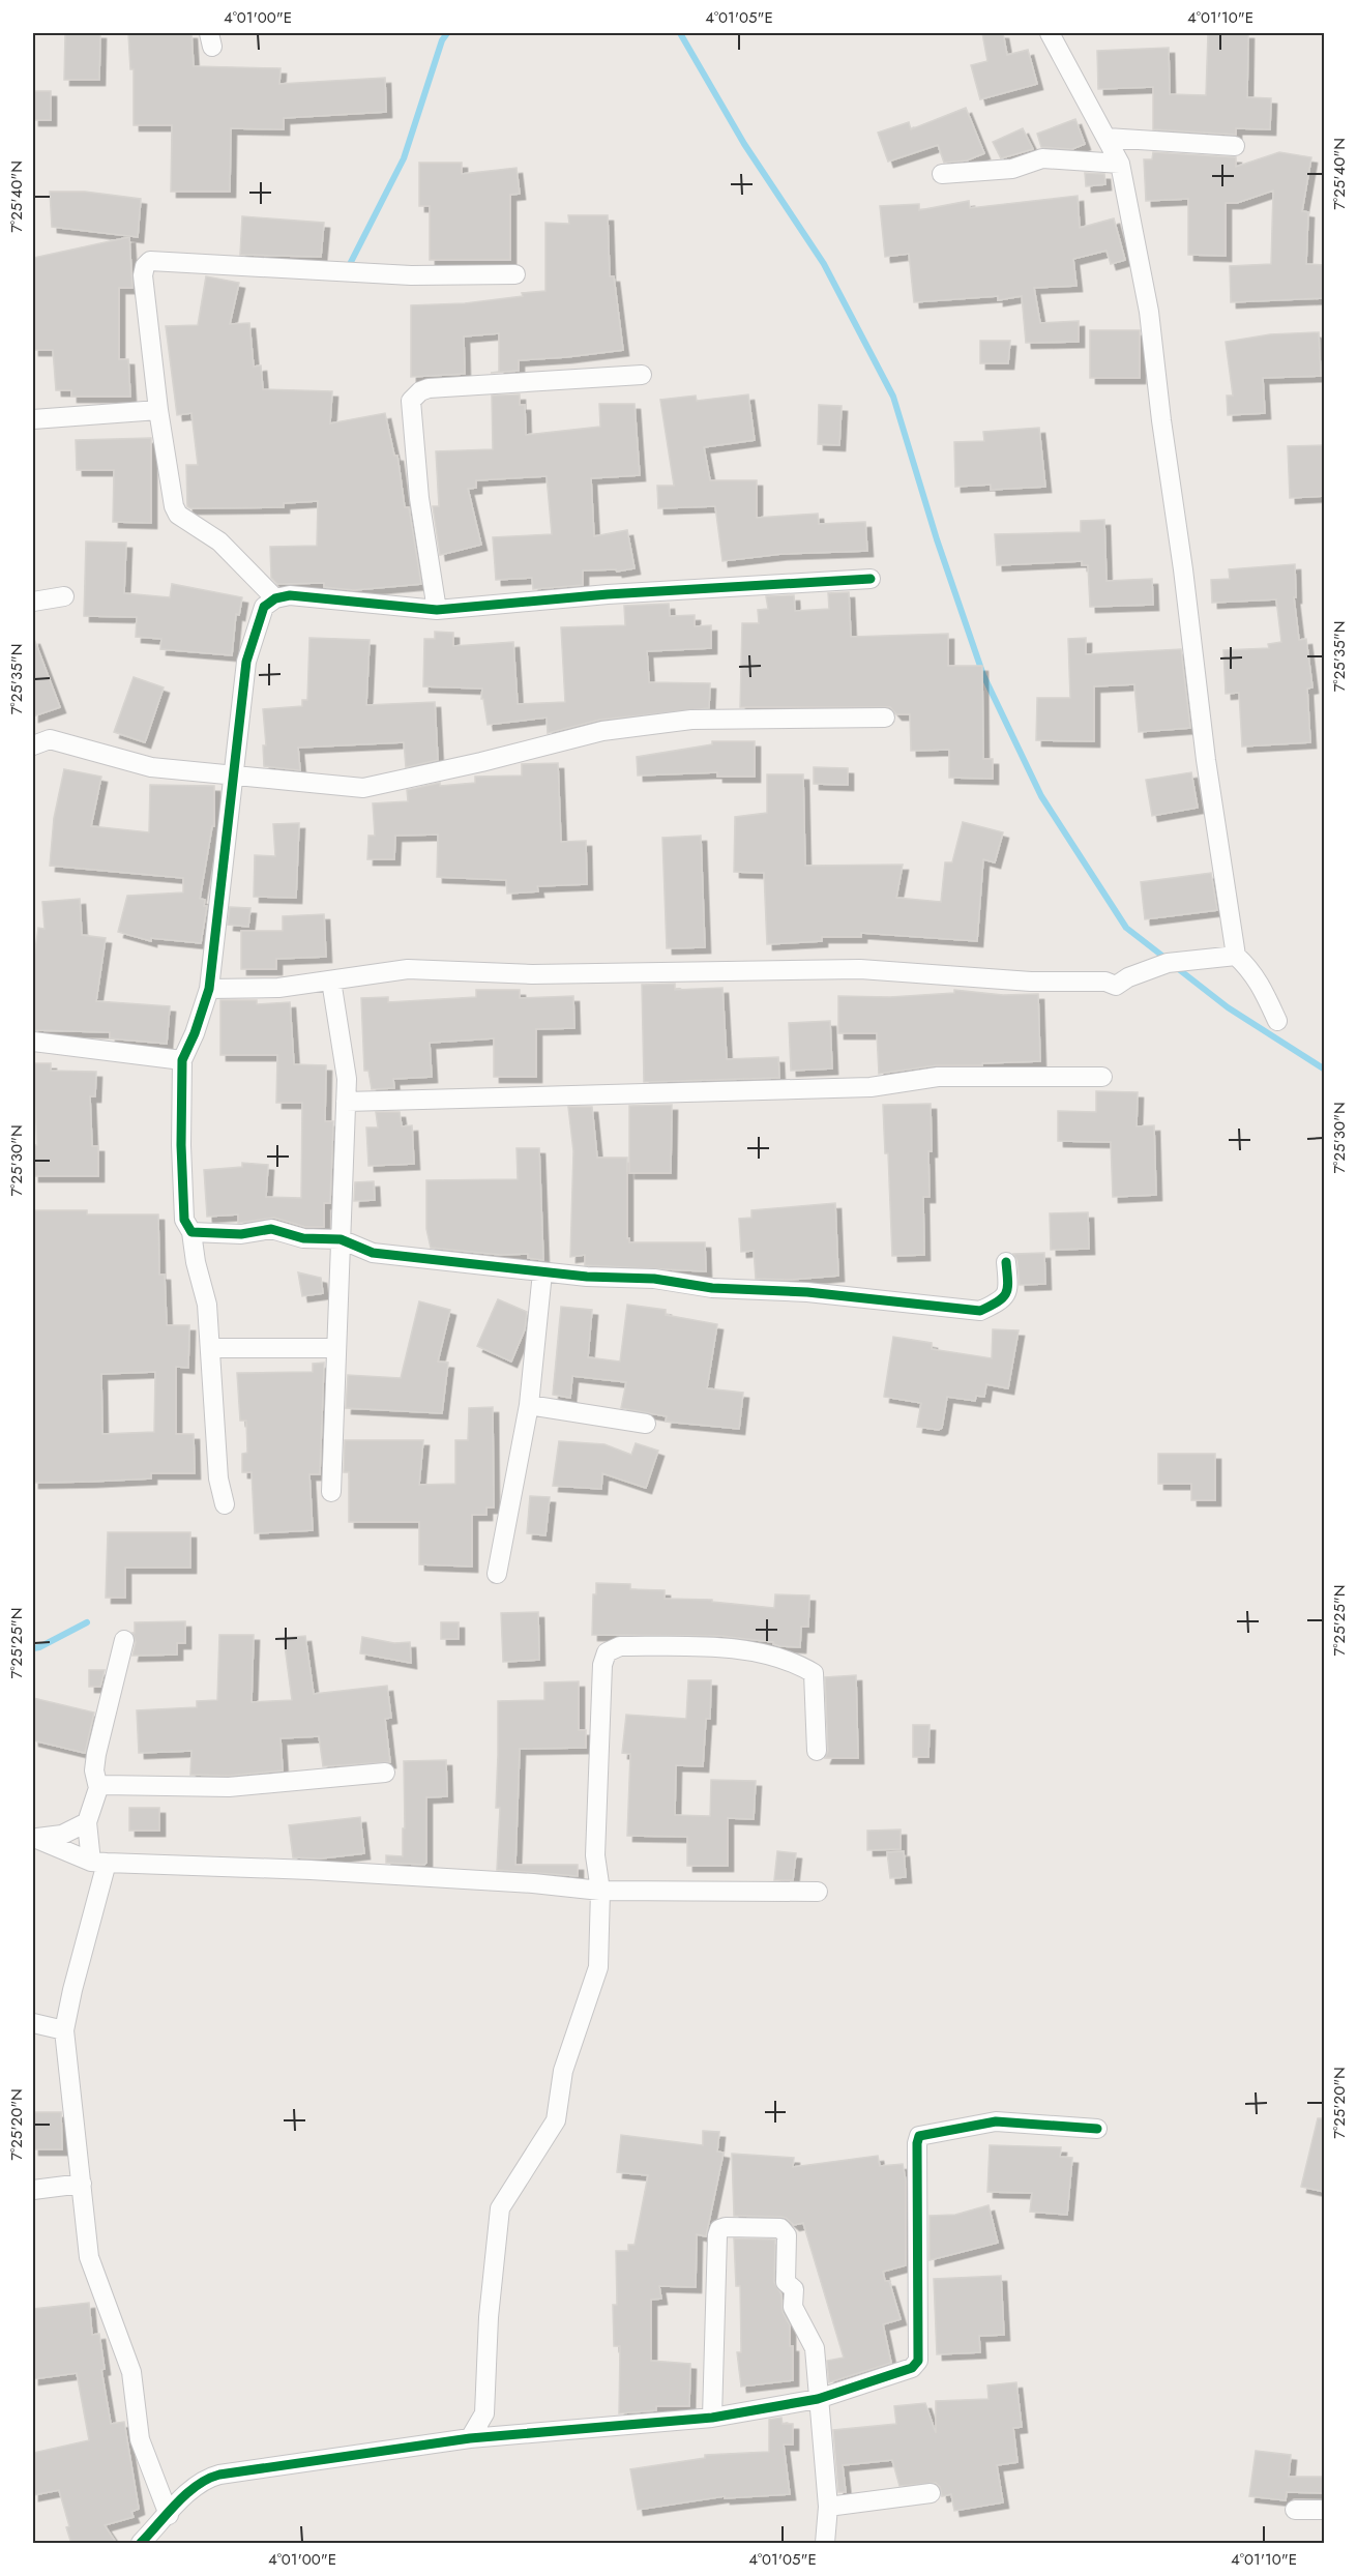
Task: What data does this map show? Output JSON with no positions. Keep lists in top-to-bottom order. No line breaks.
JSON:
{"coordinates":["4°01'00\"E","4°01'05\"E","4°01'10\"E","7°25'40\"N","7°25'35\"N","7°25'30\"N","7°25'25\"N","7°25'20\"N"]}
